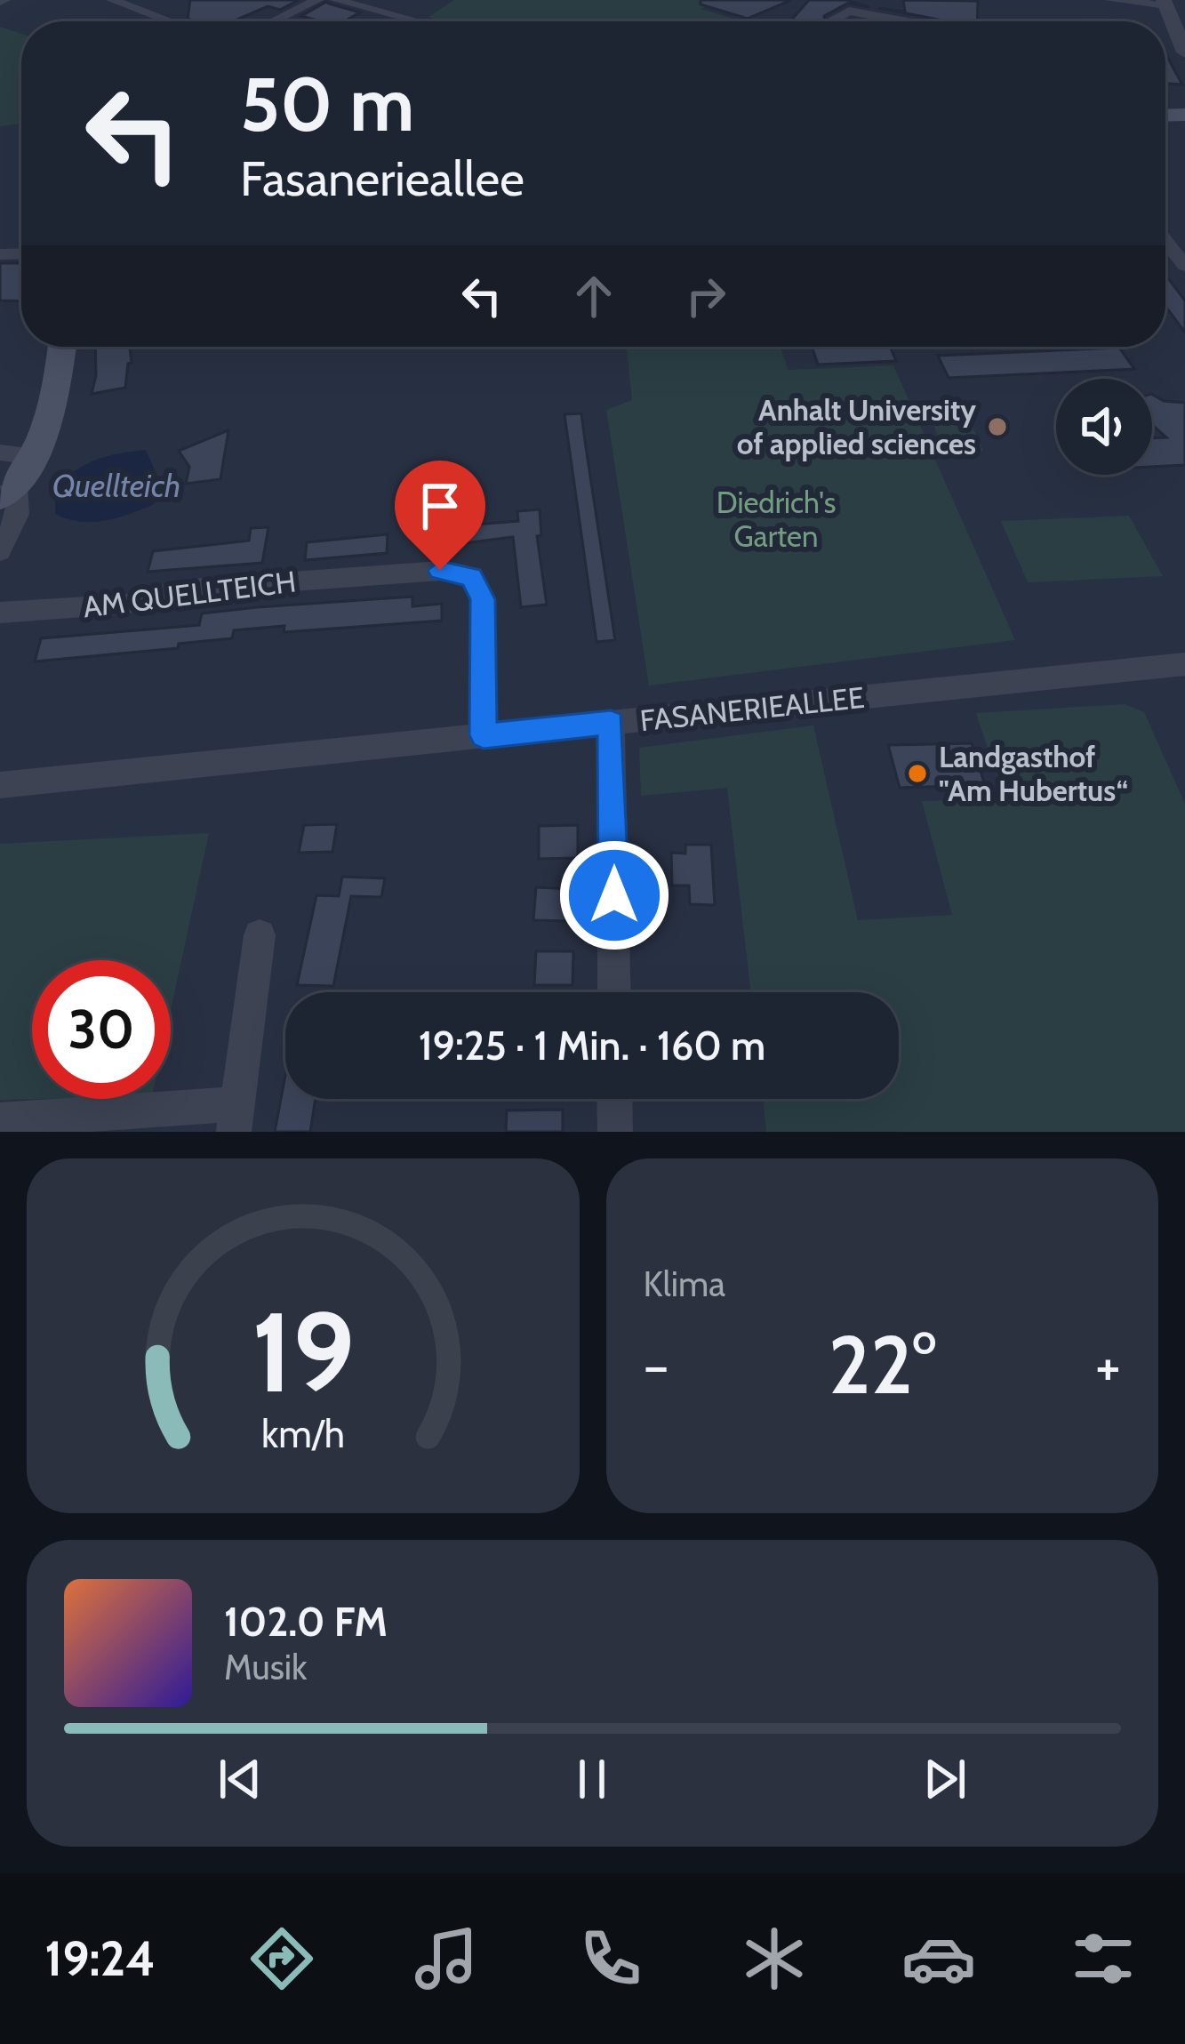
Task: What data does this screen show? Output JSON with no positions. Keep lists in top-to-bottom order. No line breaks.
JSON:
{"streets":{"street":["AM QUELLTEICH","FASANERIEALLEE"]},"crossings":[["AM QUELLTEICH","FASANERIEALLEE"]],"water":["Quellteich"],"parks":["Diedrich's Garten"],"places":["Anhalt University of applied sciences","Landgasthof \"Am Hubertus“"],"page":{"turn":["50 m","Fasanerieallee"],"limit":"30","trip":"19:25 · 1 Min. · 160 m","tile":"Klima","heat":["−","22°","+"],"song":["102.0 FM","Musik"],"tabs":"19:24","gauge":["19","km/h"]}}
